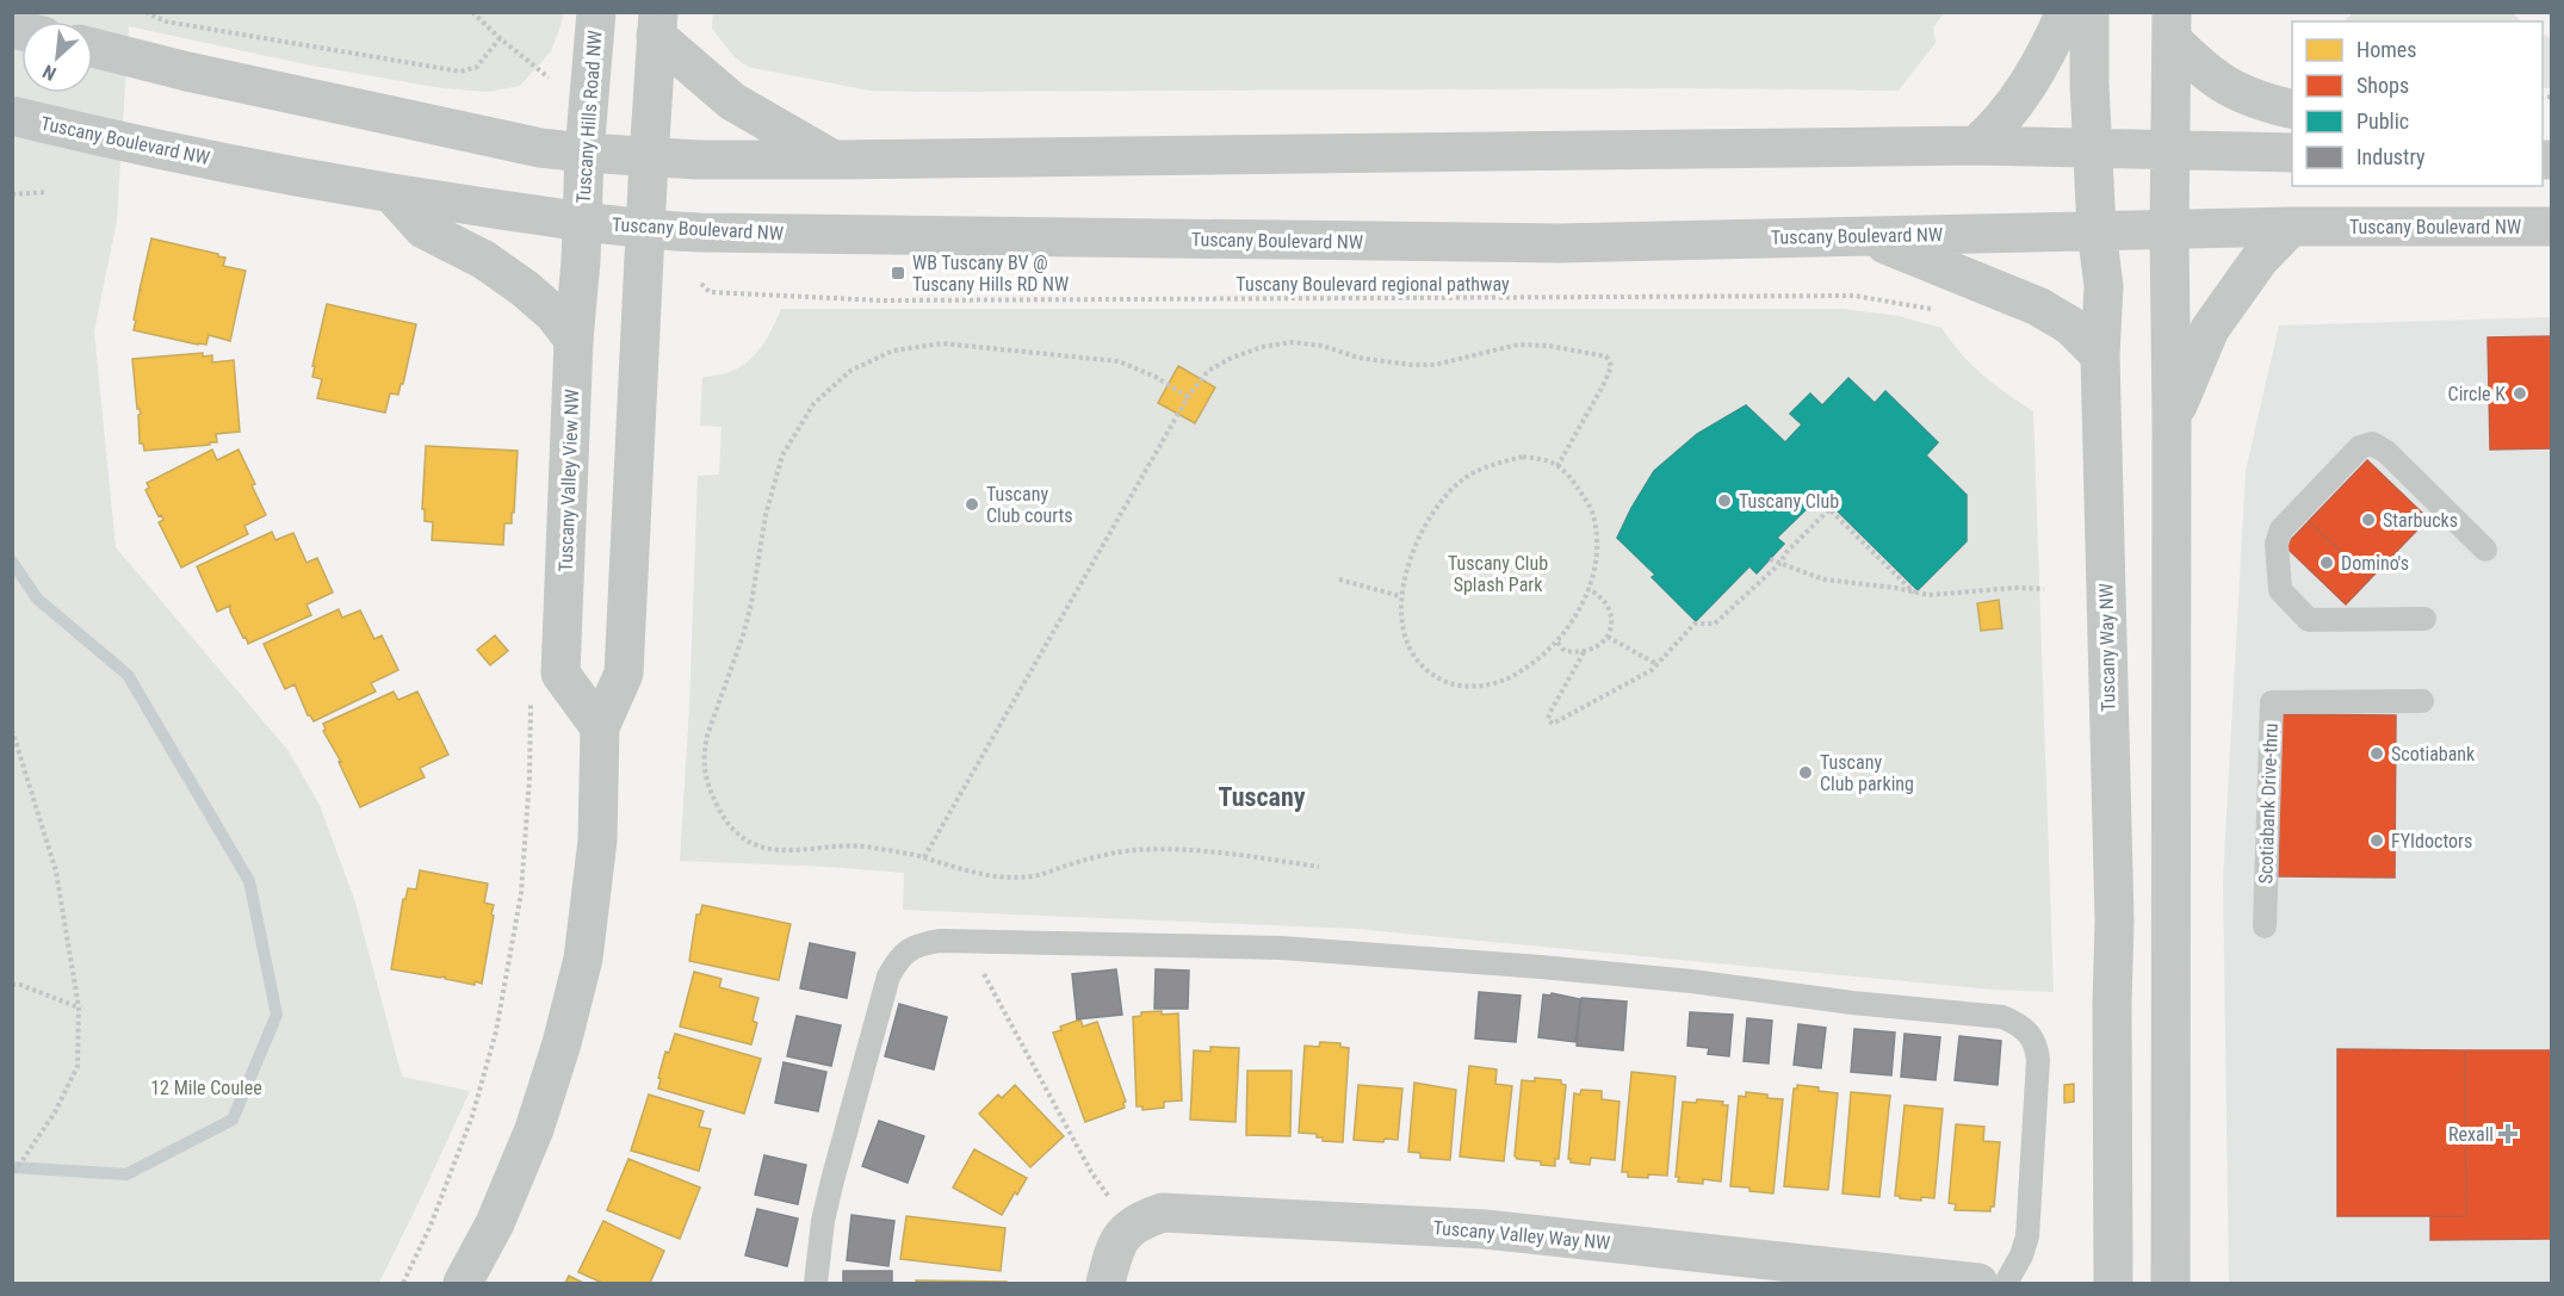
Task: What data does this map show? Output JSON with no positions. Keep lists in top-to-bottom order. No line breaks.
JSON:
{"streets":{"street":["Tuscany Hills Road NW","Tuscany Boulevard NW","Tuscany Valley View NW","Tuscany Way NW","Tuscany Valley Way NW"],"lane":["Scotiabank Drive-thru"],"path":["Tuscany Boulevard regional pathway"]},"crossings":[["Tuscany Hills Road NW","Tuscany Boulevard NW"],["Tuscany Hills Road NW","Tuscany Valley View NW"],["Tuscany Boulevard NW","Tuscany Valley View NW"],["Tuscany Boulevard NW","Tuscany Way NW"]],"districts":["Tuscany"],"parks":["Tuscany Club Splash Park","12 Mile Coulee"],"places":{"transit":["WB Tuscany BV @ Tuscany Hills RD NW"],"other":["Circle K","Tuscany Club","Tuscany Club courts","Starbucks","Domino's","Scotiabank","Tuscany Club parking","FYIdoctors"],"health":["Rexall"]},"legend":["Homes","Shops","Public","Industry"],"north":"bottom left"}
